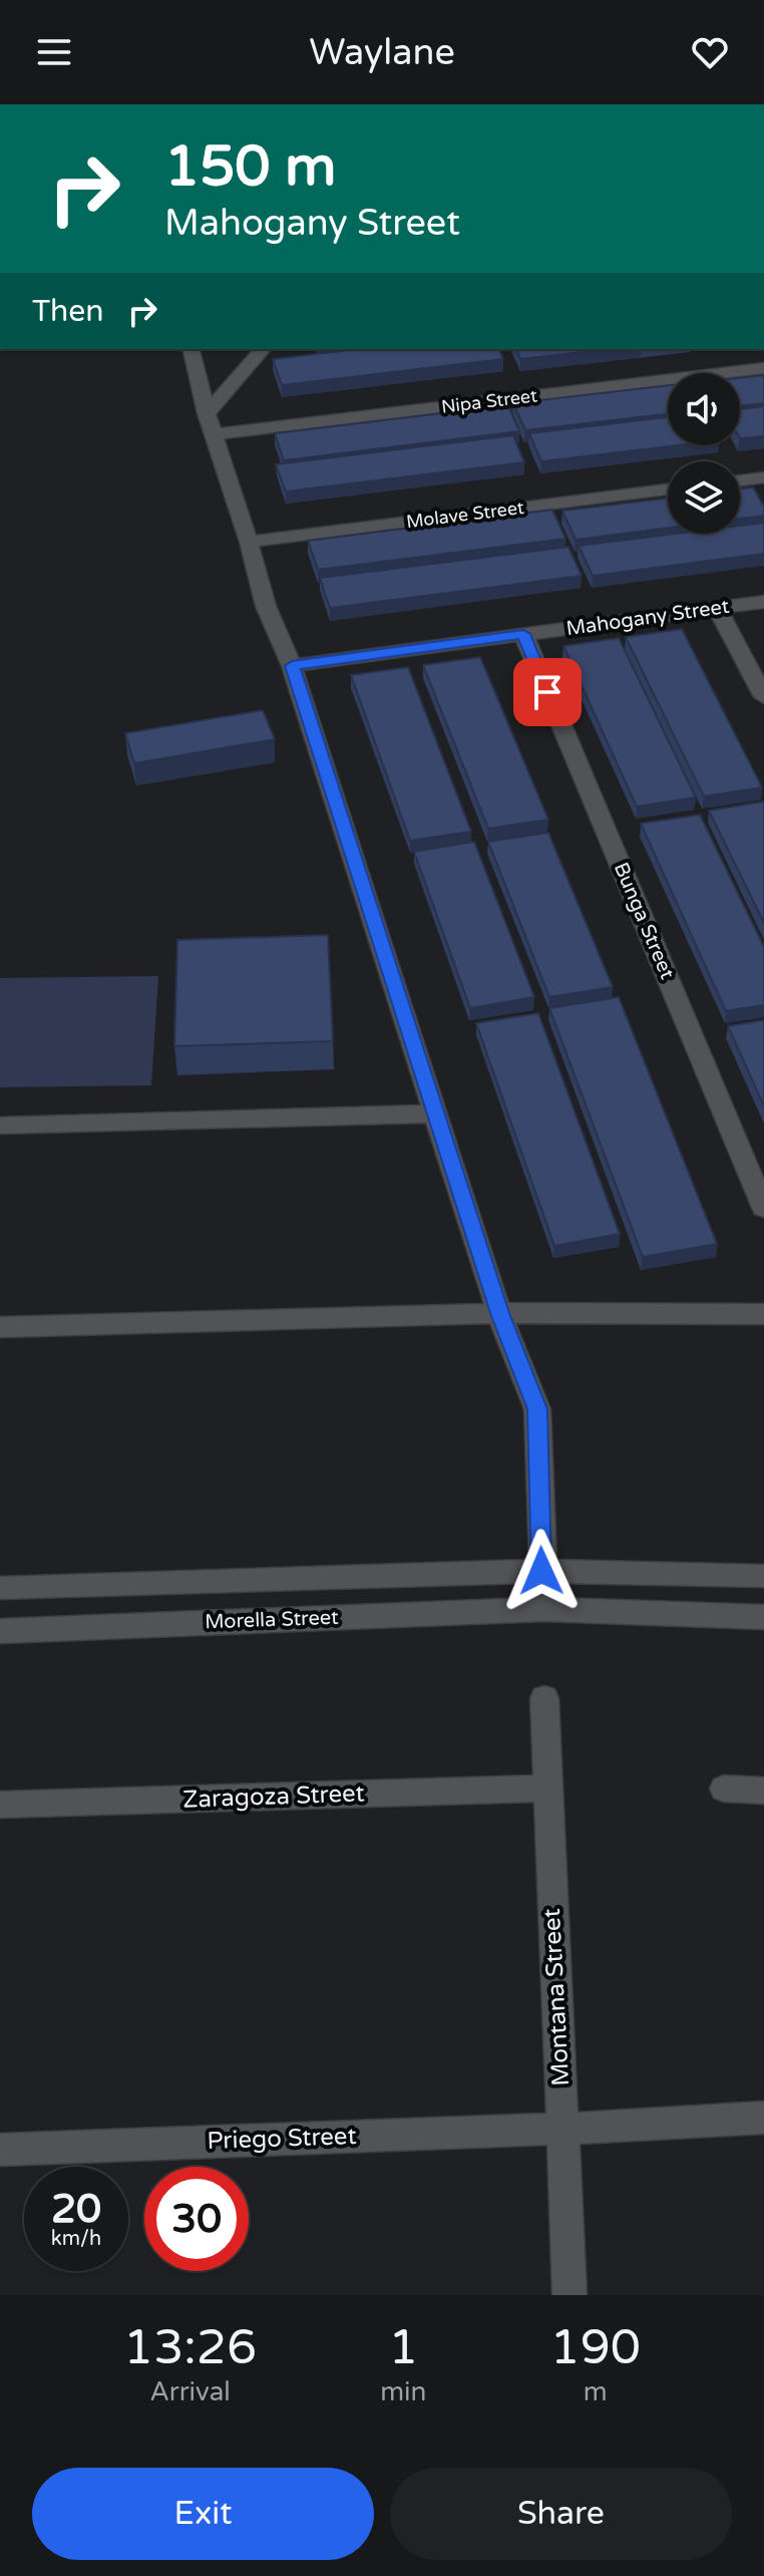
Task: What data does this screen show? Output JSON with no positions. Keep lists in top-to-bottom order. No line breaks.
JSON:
{"streets":{"street":["Nipa Street","Molave Street","Mahogany Street","Bunga Street","Morella Street","Zaragoza Street","Montana Street","Priego Street"]},"crossings":[["Mahogany Street","Bunga Street"],["Zaragoza Street","Montana Street"],["Montana Street","Priego Street"]],"page":{"header":"Waylane","turn":["150 m","Mahogany Street"],"then":"Then","speed":"20 km/h","limit":"30","eta":["13:26","Arrival","1","min","190","m"],"buttons":["Exit","Share"]}}
